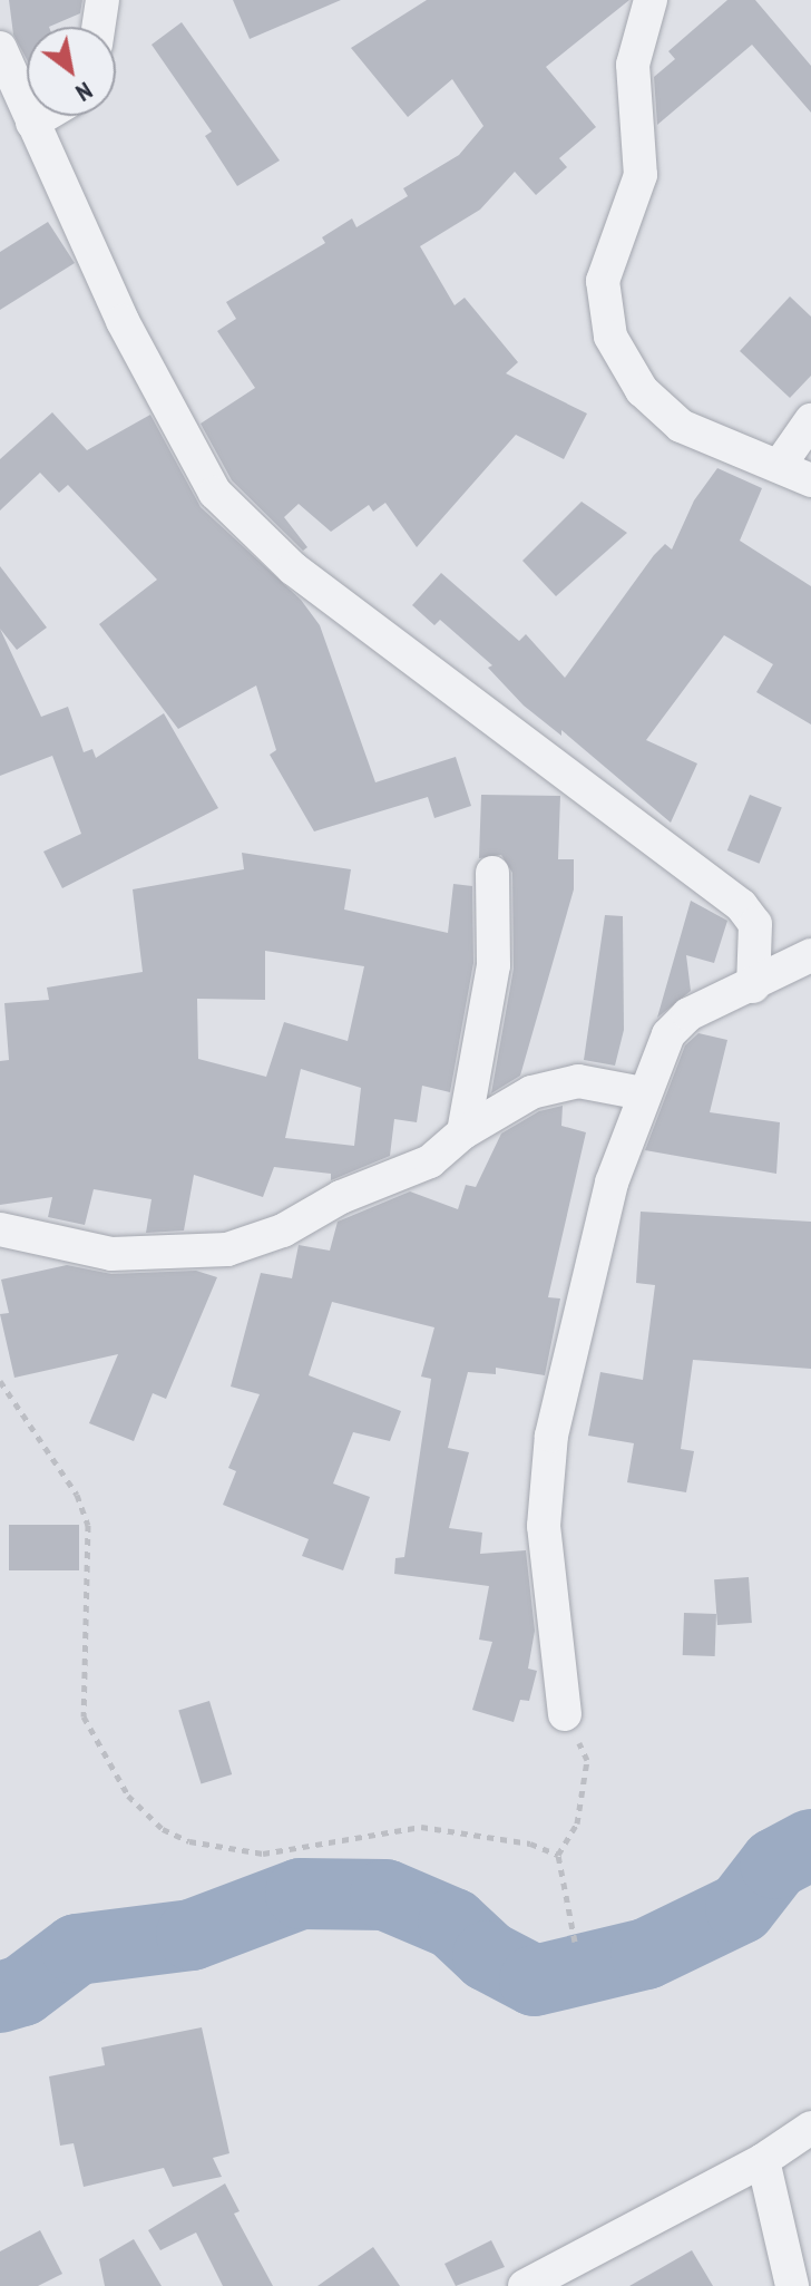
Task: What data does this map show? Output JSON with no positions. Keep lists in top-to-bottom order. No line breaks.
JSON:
{"north":"bottom right"}
